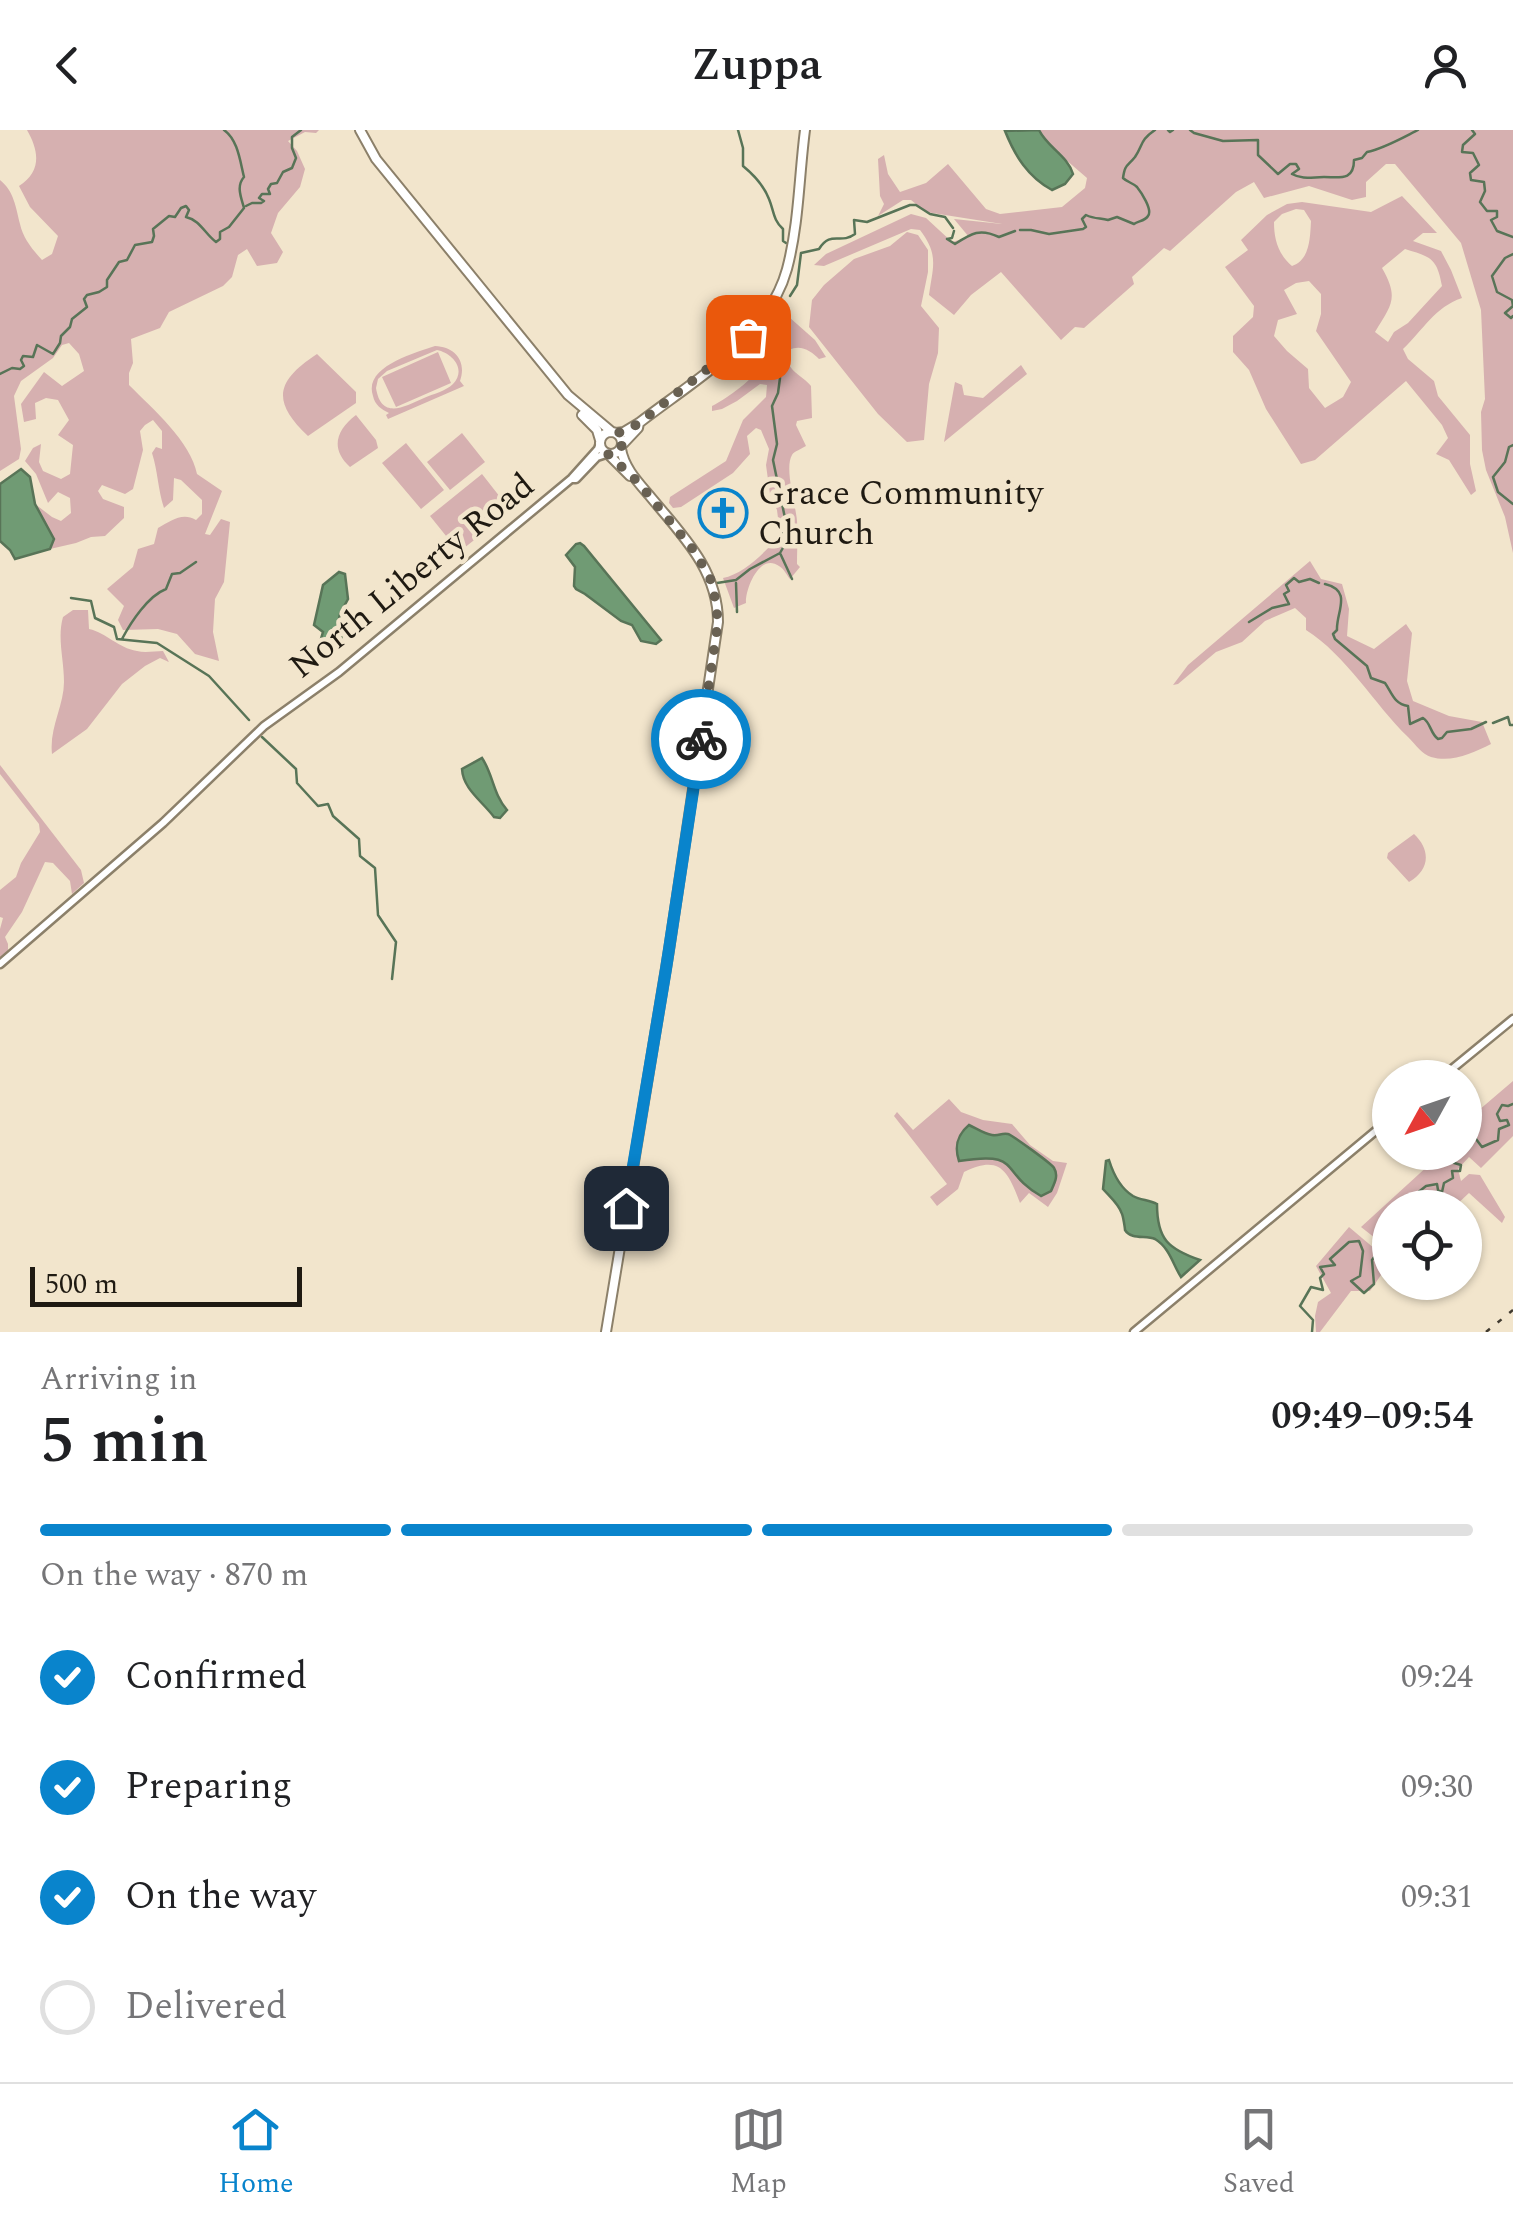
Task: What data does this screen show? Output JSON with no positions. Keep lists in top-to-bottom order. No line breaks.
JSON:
{"streets":{"street":["North Liberty Road"]},"places":{"church":["Grace Community Church"]},"scale_bar":"500 m","north":"bottom left","page":{"header":"Zuppa","scale":"500 m","heading":["5 min","Arriving in","09:49–09:54"],"bar":"On the way · 870 m","list":[["Confirmed","09:24"],["Preparing","09:30"],["On the way","09:31"],"Delivered"],"tabs":["Home","Map","Saved"]}}
